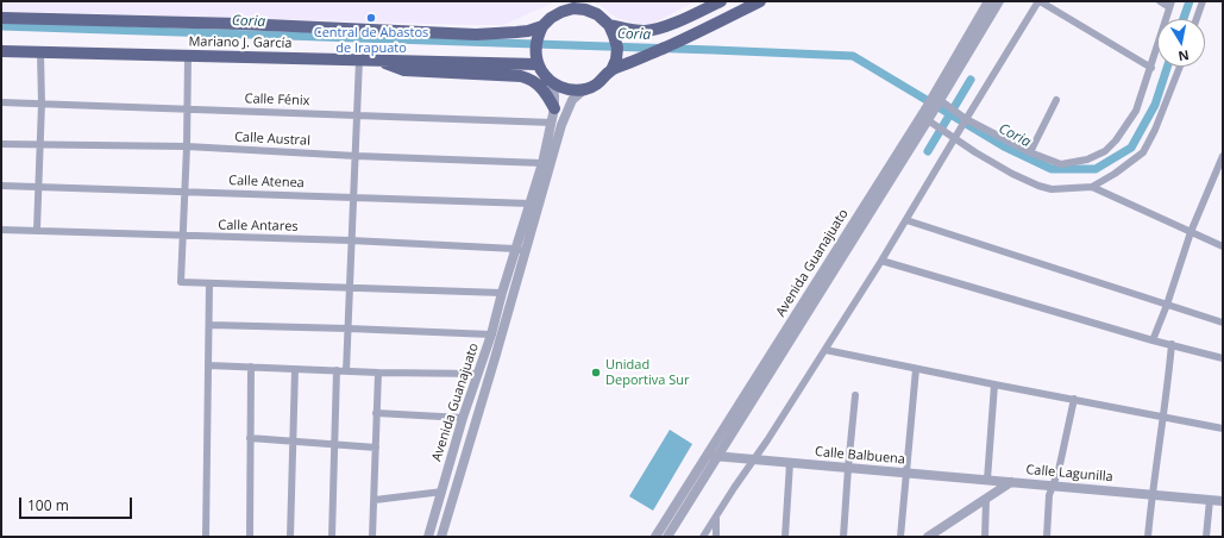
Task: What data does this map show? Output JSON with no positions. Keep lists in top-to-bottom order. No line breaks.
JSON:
{"streets":{"main road":["Mariano J. García"],"street":["Calle Fénix","Calle Austral","Calle Atenea","Calle Antares","Avenida Guanajuato","Calle Balbuena","Calle Lagunilla"]},"crossings":[["Mariano J. García","Avenida Guanajuato"],["Calle Fénix","Avenida Guanajuato"],["Calle Austral","Avenida Guanajuato"],["Calle Atenea","Avenida Guanajuato"],["Calle Antares","Avenida Guanajuato"],["Avenida Guanajuato","Calle Balbuena"],["Calle Balbuena","Calle Lagunilla"]],"water":["Coria"],"places":["Central de Abastos de Irapuato","Unidad Deportiva Sur"],"scale_bar":"100 m","north":"bottom"}
